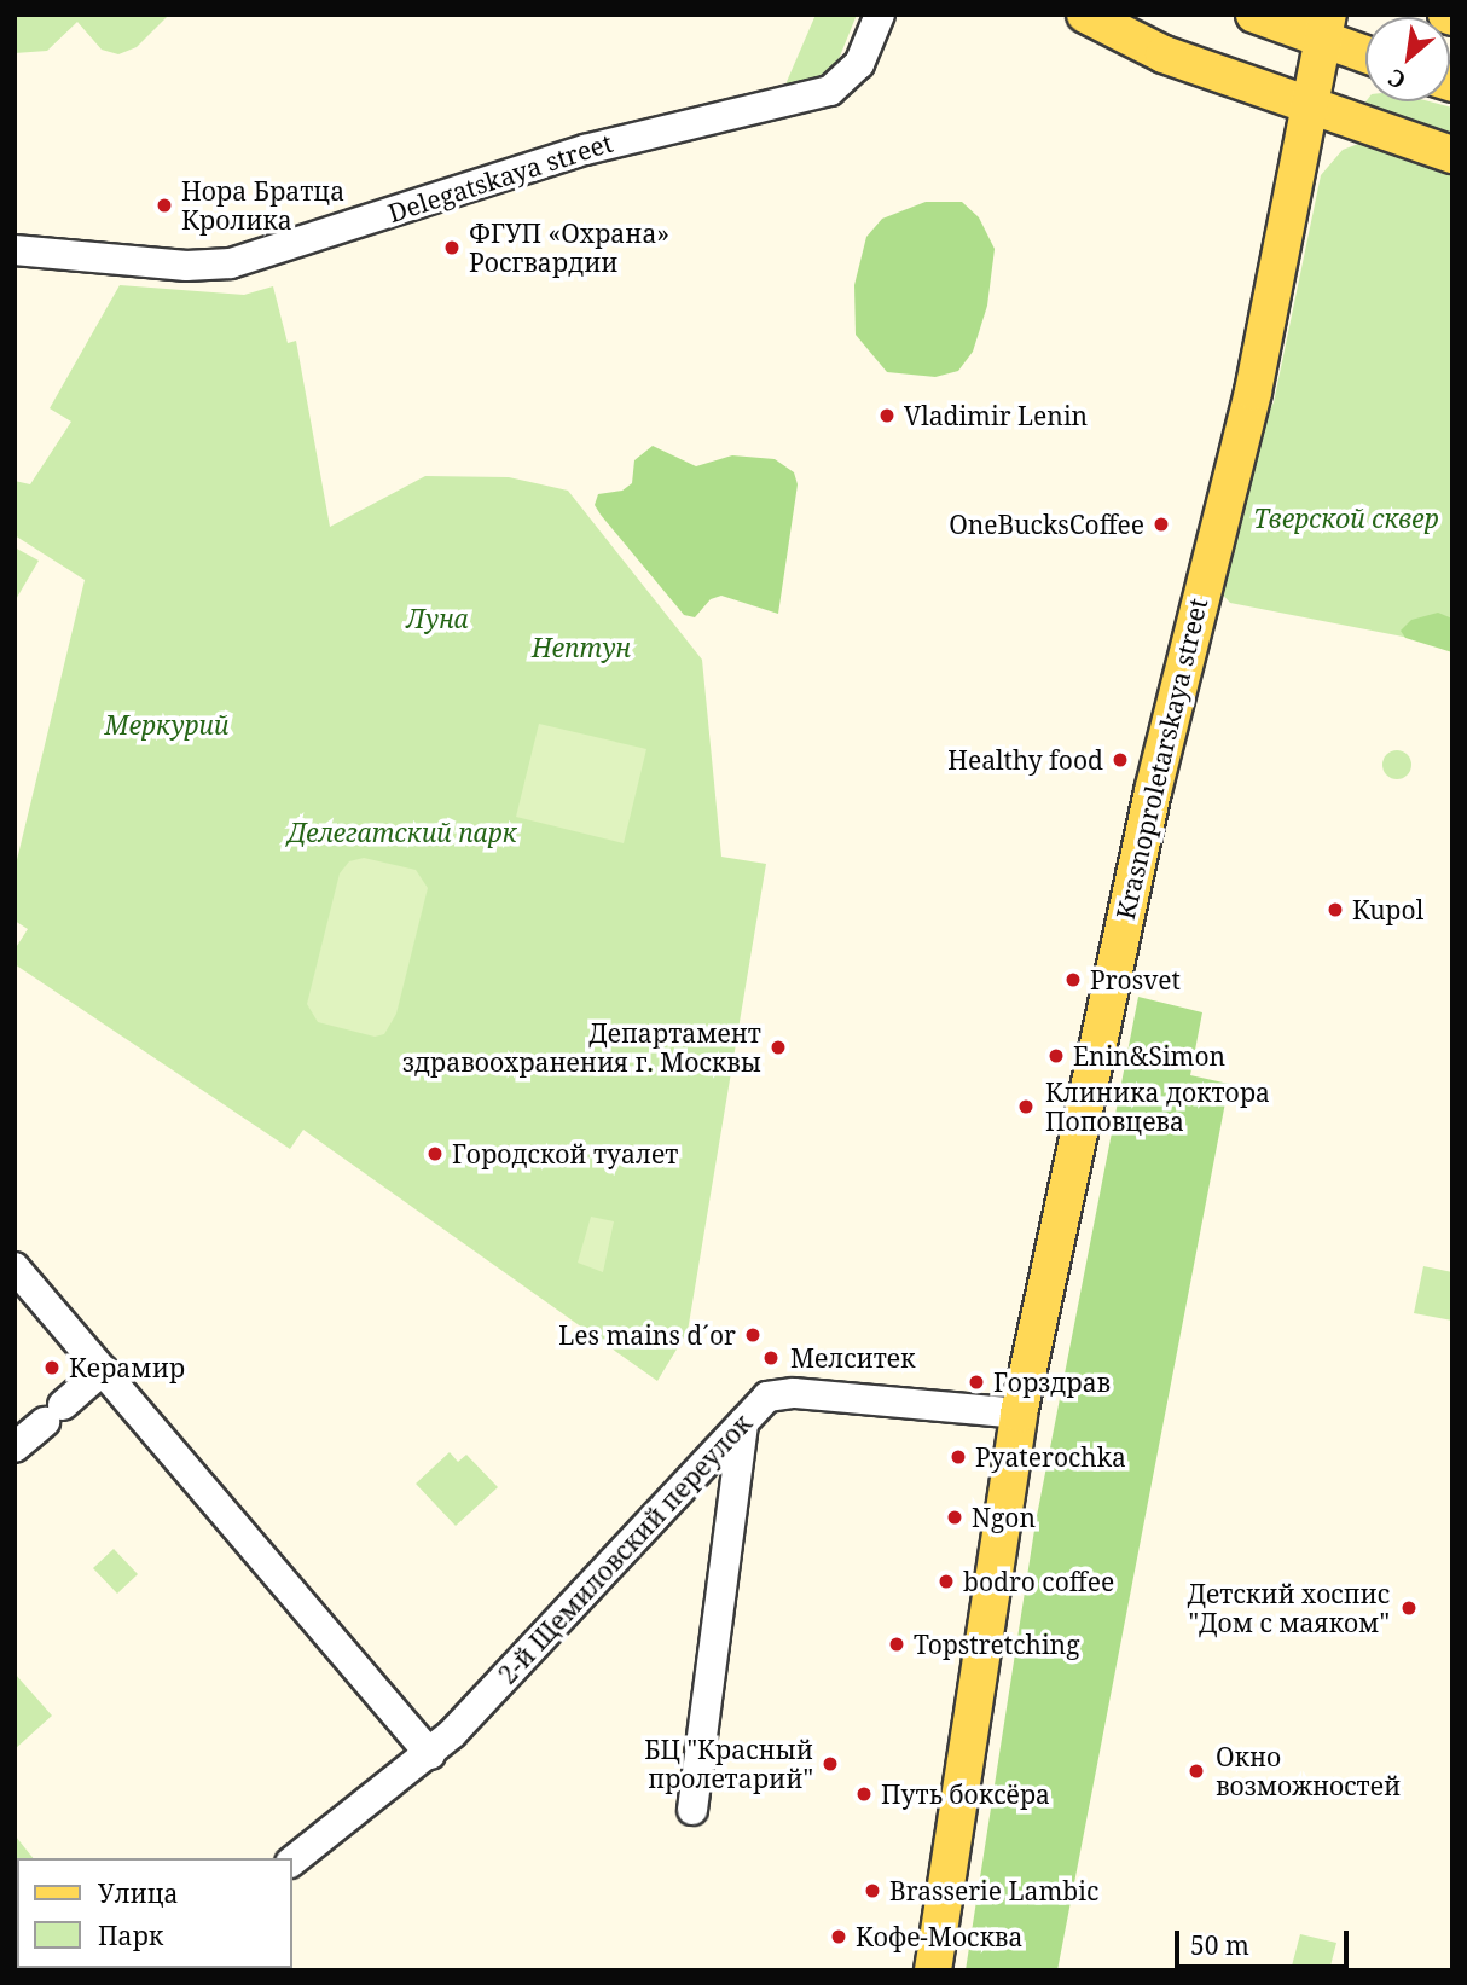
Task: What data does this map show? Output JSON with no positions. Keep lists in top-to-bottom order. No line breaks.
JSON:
{"streets":{"main road":["Krasnoproletarskaya street"],"street":["Delegatskaya street","2-й Щемиловский переулок"]},"crossings":[["Krasnoproletarskaya street","2-й Щемиловский переулок"]],"parks":["Тверской сквер","Луна","Нептун","Меркурий","Делегатский парк"],"places":["Нора Братца Кролика","ФГУП «Охрана» Росгвардии","Vladimir Lenin","OneBucksCoffee","Healthy food","Kupol","Prosvet","Департамент здравоохранения г. Москвы","Enin&Simon","Клиника доктора Поповцева","Городской туалет","Les mains d´or","Мелситек","Керамир","Горздрав","Pyaterochka","Ngon","bodro coffee","Детский хоспис \"Дом с маяком\"","Topstretching","БЦ \"Красный пролетарий\"","Окно возможностей","Путь боксёра","Brasserie Lambic","Кофе-Москва"],"legend":["Улица","Парк"],"scale_bar":"50 m","north":"bottom left"}
